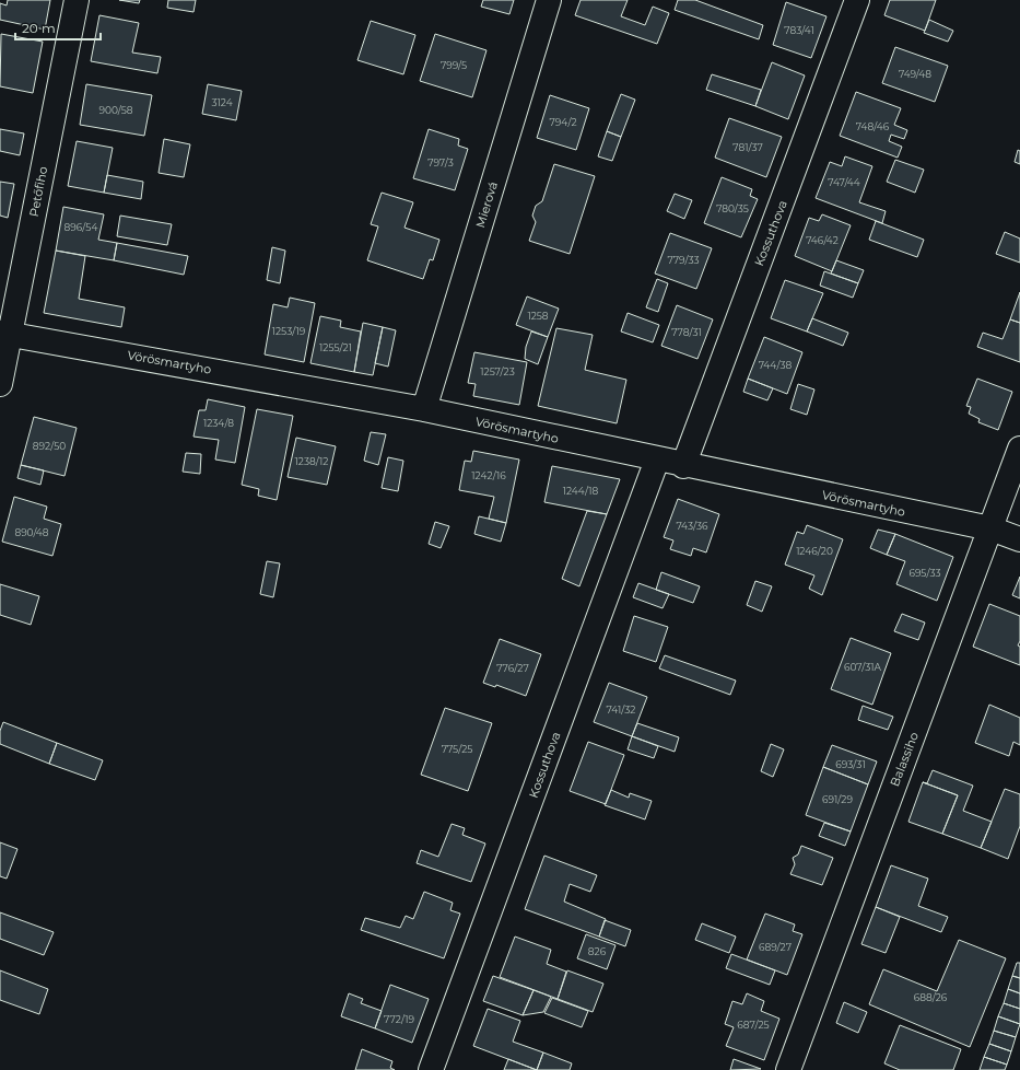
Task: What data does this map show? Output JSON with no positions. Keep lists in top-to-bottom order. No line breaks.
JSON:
{"streets":{"street":["Petőfiho","Mierová","Kossuthova","Vörösmartyho","Balassiho"]},"crossings":[["Petőfiho","Vörösmartyho"],["Mierová","Vörösmartyho"],["Kossuthova","Vörösmartyho"],["Vörösmartyho","Balassiho"]],"house_numbers":["783/41","799/5","749/48","3124","900/58","794/2","748/46","781/37","797/3","747/44","780/35","896/54","746/42","779/33","1258","1253/19","778/31","1255/21","744/38","1257/23","1234/8","892/50","1238/12","1242/16","1244/18","743/36","890/48","1246/20","695/33","607/31A","776/27","741/32","775/25","693/31","691/29","689/27","826","688/26","772/19","687/25"],"scale_bar":"20 m"}
